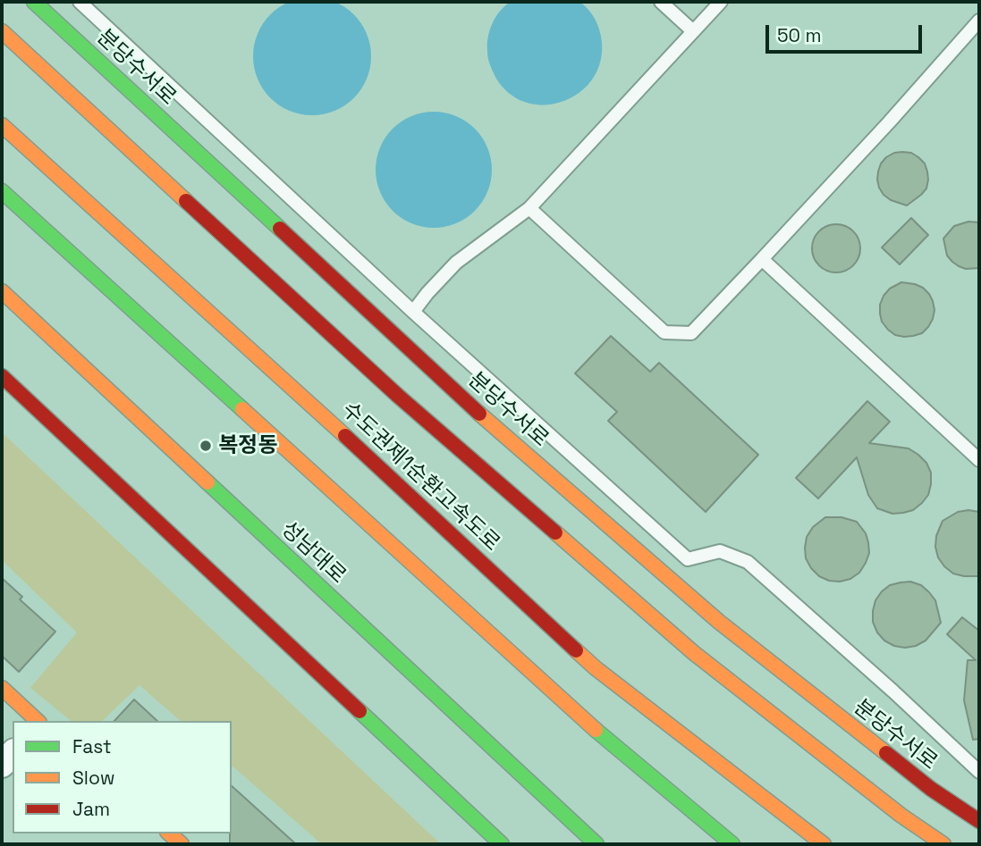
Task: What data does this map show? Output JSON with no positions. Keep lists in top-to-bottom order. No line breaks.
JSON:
{"streets":{"main road":["분당수서로","수도권제1순환고속도로","성남대로"]},"places":["복정동"],"legend":["Fast","Slow","Jam"],"scale_bar":"50 m"}
